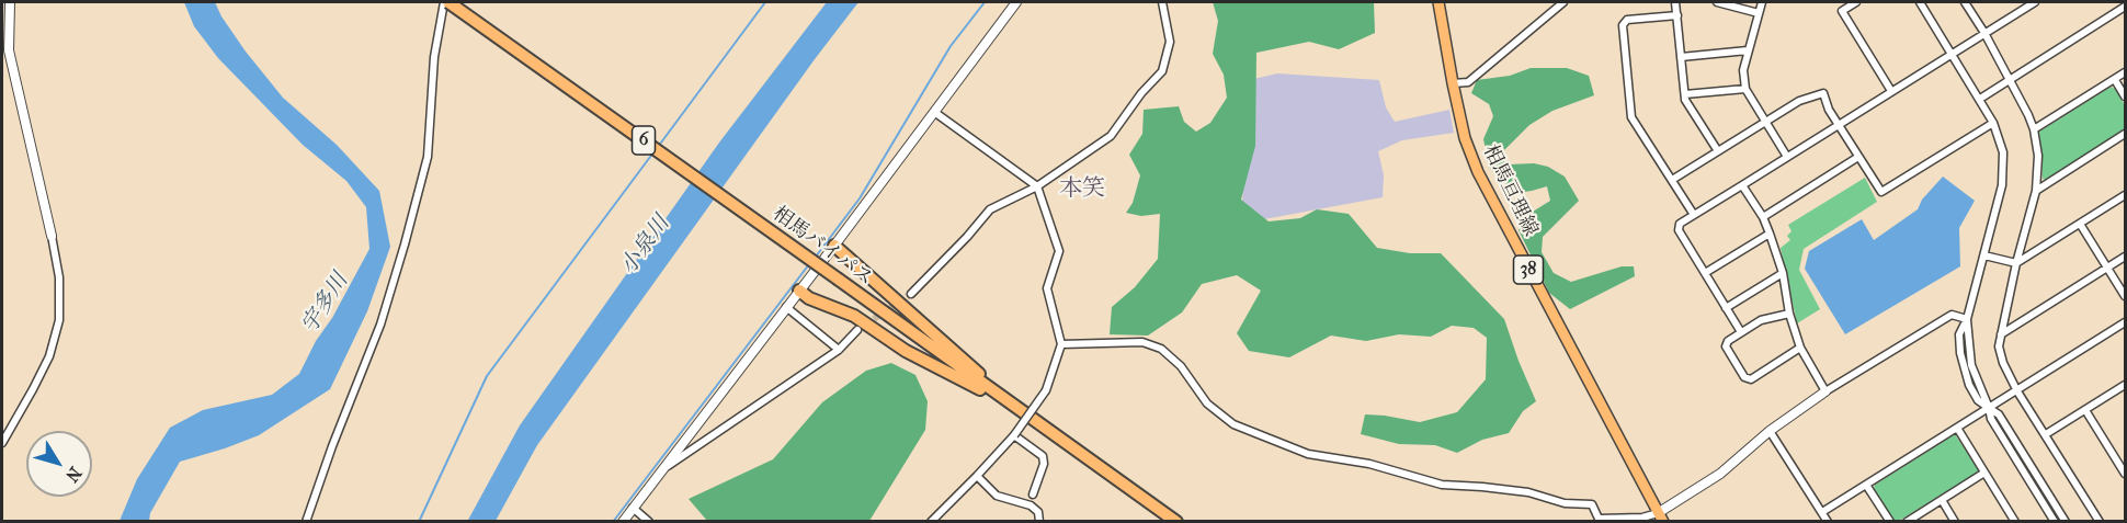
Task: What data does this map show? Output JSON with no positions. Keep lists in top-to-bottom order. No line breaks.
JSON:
{"streets":{"highway":["6","相馬バイパス"],"main road":["相馬亘理線","38"]},"districts":["本笑"],"water":["小泉川","宇多川"],"north":"bottom right"}
